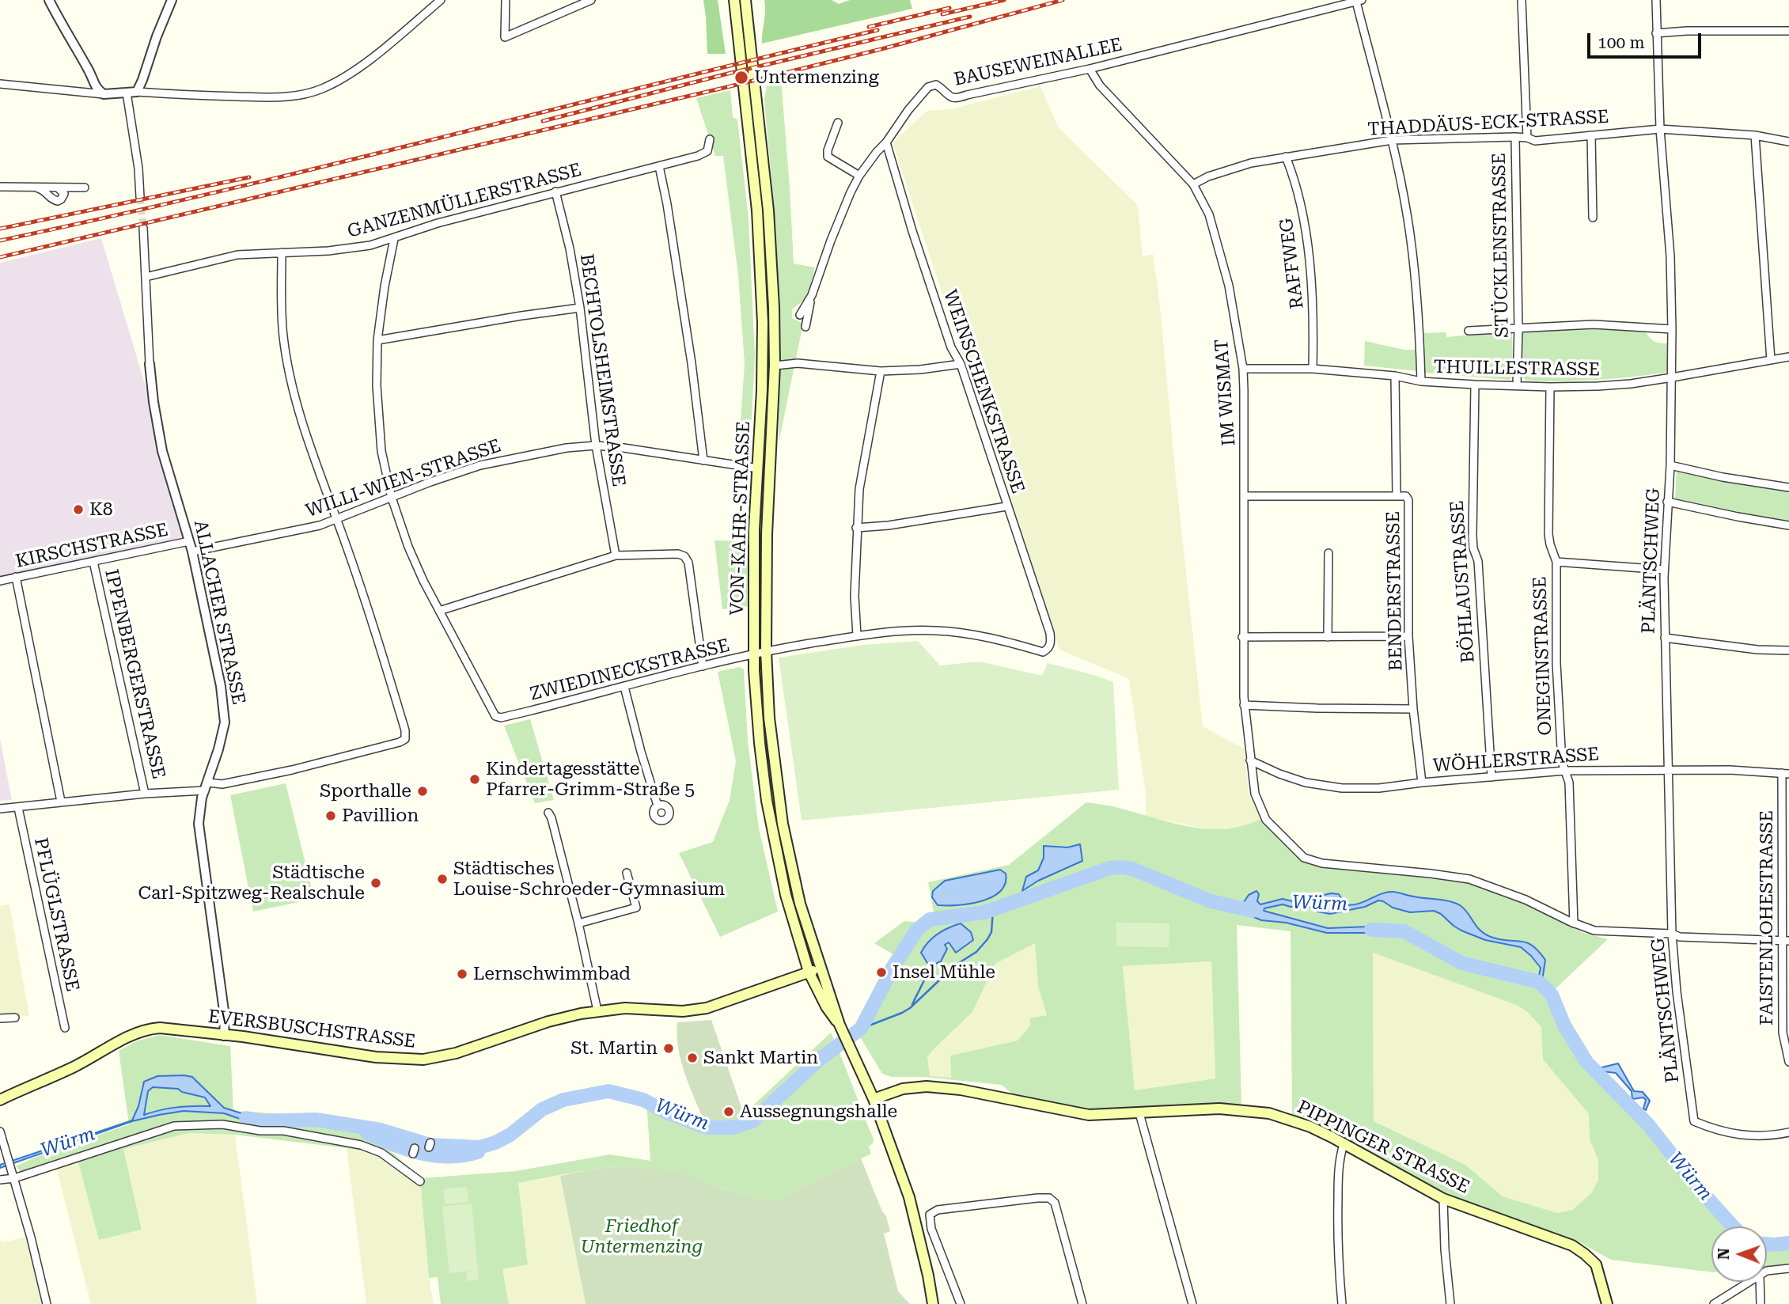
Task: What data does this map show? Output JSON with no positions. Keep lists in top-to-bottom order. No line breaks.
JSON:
{"streets":{"main road":["VON-KAHR-STRASSE","EVERSBUSCHSTRASSE","PIPPINGER STRASSE"],"street":["BAUSEWEINALLEE","THADDÄUS-ECK-STRASSE","GANZENMÜLLERSTRASSE","STÜCKLENSTRASSE","RAFFWEG","THUILLESTRASSE","BECHTOLSHEIMSTRASSE","WEINSCHENKSTRASSE","IM WISMAT","WILLI-WIEN-STRASSE","KIRSCHSTRASSE","PLÄNTSCHWEG","BÖHLAUSTRASSE","BENDERSTRASSE","ALLACHER STRASSE","ONEGINSTRASSE","ZWIEDINECKSTRASSE","IPPENBERGERSTRASSE","WÖHLERSTRASSE","PFLÜGLSTRASSE","FAISTENLOHESTRASSE"]},"crossings":[["BAUSEWEINALLEE","WEINSCHENKSTRASSE"],["BAUSEWEINALLEE","IM WISMAT"],["THADDÄUS-ECK-STRASSE","STÜCKLENSTRASSE"],["THADDÄUS-ECK-STRASSE","RAFFWEG"],["THADDÄUS-ECK-STRASSE","IM WISMAT"],["THADDÄUS-ECK-STRASSE","PLÄNTSCHWEG"],["GANZENMÜLLERSTRASSE","BECHTOLSHEIMSTRASSE"],["GANZENMÜLLERSTRASSE","ALLACHER STRASSE"],["STÜCKLENSTRASSE","THUILLESTRASSE"],["RAFFWEG","THUILLESTRASSE"],["THUILLESTRASSE","IM WISMAT"],["THUILLESTRASSE","PLÄNTSCHWEG"],["THUILLESTRASSE","BÖHLAUSTRASSE"],["THUILLESTRASSE","BENDERSTRASSE"],["THUILLESTRASSE","ONEGINSTRASSE"],["BECHTOLSHEIMSTRASSE","WILLI-WIEN-STRASSE"],["WEINSCHENKSTRASSE","ZWIEDINECKSTRASSE"],["IM WISMAT","PLÄNTSCHWEG"],["IM WISMAT","ONEGINSTRASSE"],["IM WISMAT","WÖHLERSTRASSE"],["IM WISMAT","FAISTENLOHESTRASSE"],["WILLI-WIEN-STRASSE","VON-KAHR-STRASSE"],["WILLI-WIEN-STRASSE","ALLACHER STRASSE"],["VON-KAHR-STRASSE","ZWIEDINECKSTRASSE"],["VON-KAHR-STRASSE","EVERSBUSCHSTRASSE"],["VON-KAHR-STRASSE","PIPPINGER STRASSE"],["KIRSCHSTRASSE","ALLACHER STRASSE"],["KIRSCHSTRASSE","IPPENBERGERSTRASSE"],["PLÄNTSCHWEG","WÖHLERSTRASSE"],["BÖHLAUSTRASSE","WÖHLERSTRASSE"],["BENDERSTRASSE","WÖHLERSTRASSE"],["ALLACHER STRASSE","EVERSBUSCHSTRASSE"],["ONEGINSTRASSE","WÖHLERSTRASSE"],["WÖHLERSTRASSE","FAISTENLOHESTRASSE"]],"water":["Würm"],"parks":["Friedhof Untermenzing"],"places":["Untermenzing","K8","Kindertagesstätte Pfarrer-Grimm-Straße 5","Sporthalle","Pavillion","Städtisches Louise-Schroeder-Gymnasium","Städtische Carl-Spitzweg-Realschule","Insel Mühle","Lernschwimmbad","St. Martin","Sankt Martin","Aussegnungshalle"],"scale_bar":"100 m","north":"left"}
